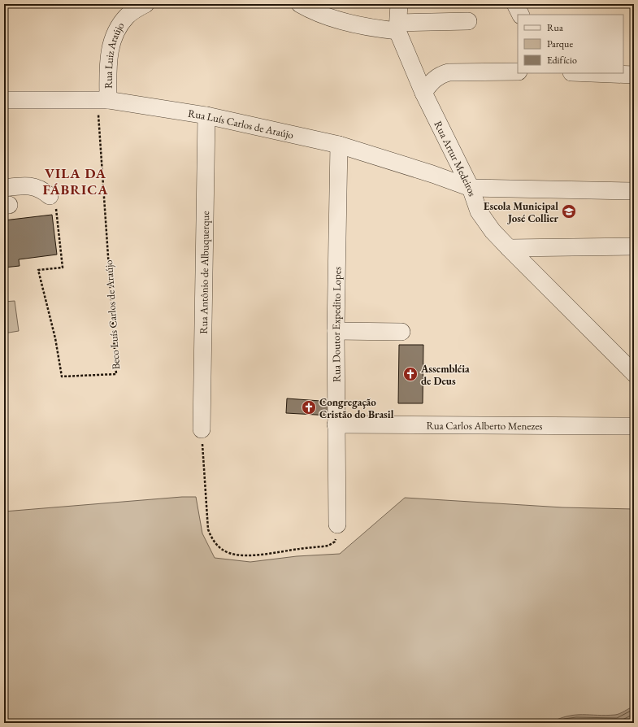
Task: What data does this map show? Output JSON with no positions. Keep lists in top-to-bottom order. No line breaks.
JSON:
{"streets":{"street":["Rua Luiz Araújo","Rua Luís Carlos de Araújo","Rua Artur Medeiros","Rua Antônio de Albuquerque","Rua Doutor Expedito Lopes","Rua Carlos Alberto Menezes"],"path":["Beco Luís Carlos de Araújo"]},"crossings":[["Rua Luiz Araújo","Rua Luís Carlos de Araújo"],["Rua Luiz Araújo","Beco Luís Carlos de Araújo"],["Rua Luís Carlos de Araújo","Rua Artur Medeiros"],["Rua Luís Carlos de Araújo","Rua Antônio de Albuquerque"],["Rua Luís Carlos de Araújo","Beco Luís Carlos de Araújo"],["Rua Luís Carlos de Araújo","Rua Doutor Expedito Lopes"],["Rua Doutor Expedito Lopes","Rua Carlos Alberto Menezes"]],"districts":["VILA DA FÁBRICA"],"places":{"school or university":["Escola Municipal José Collier"],"church":["Assembléia de Deus","Congregação Cristão do Brasil"]},"legend":["Rua","Parque","Edifício"]}
